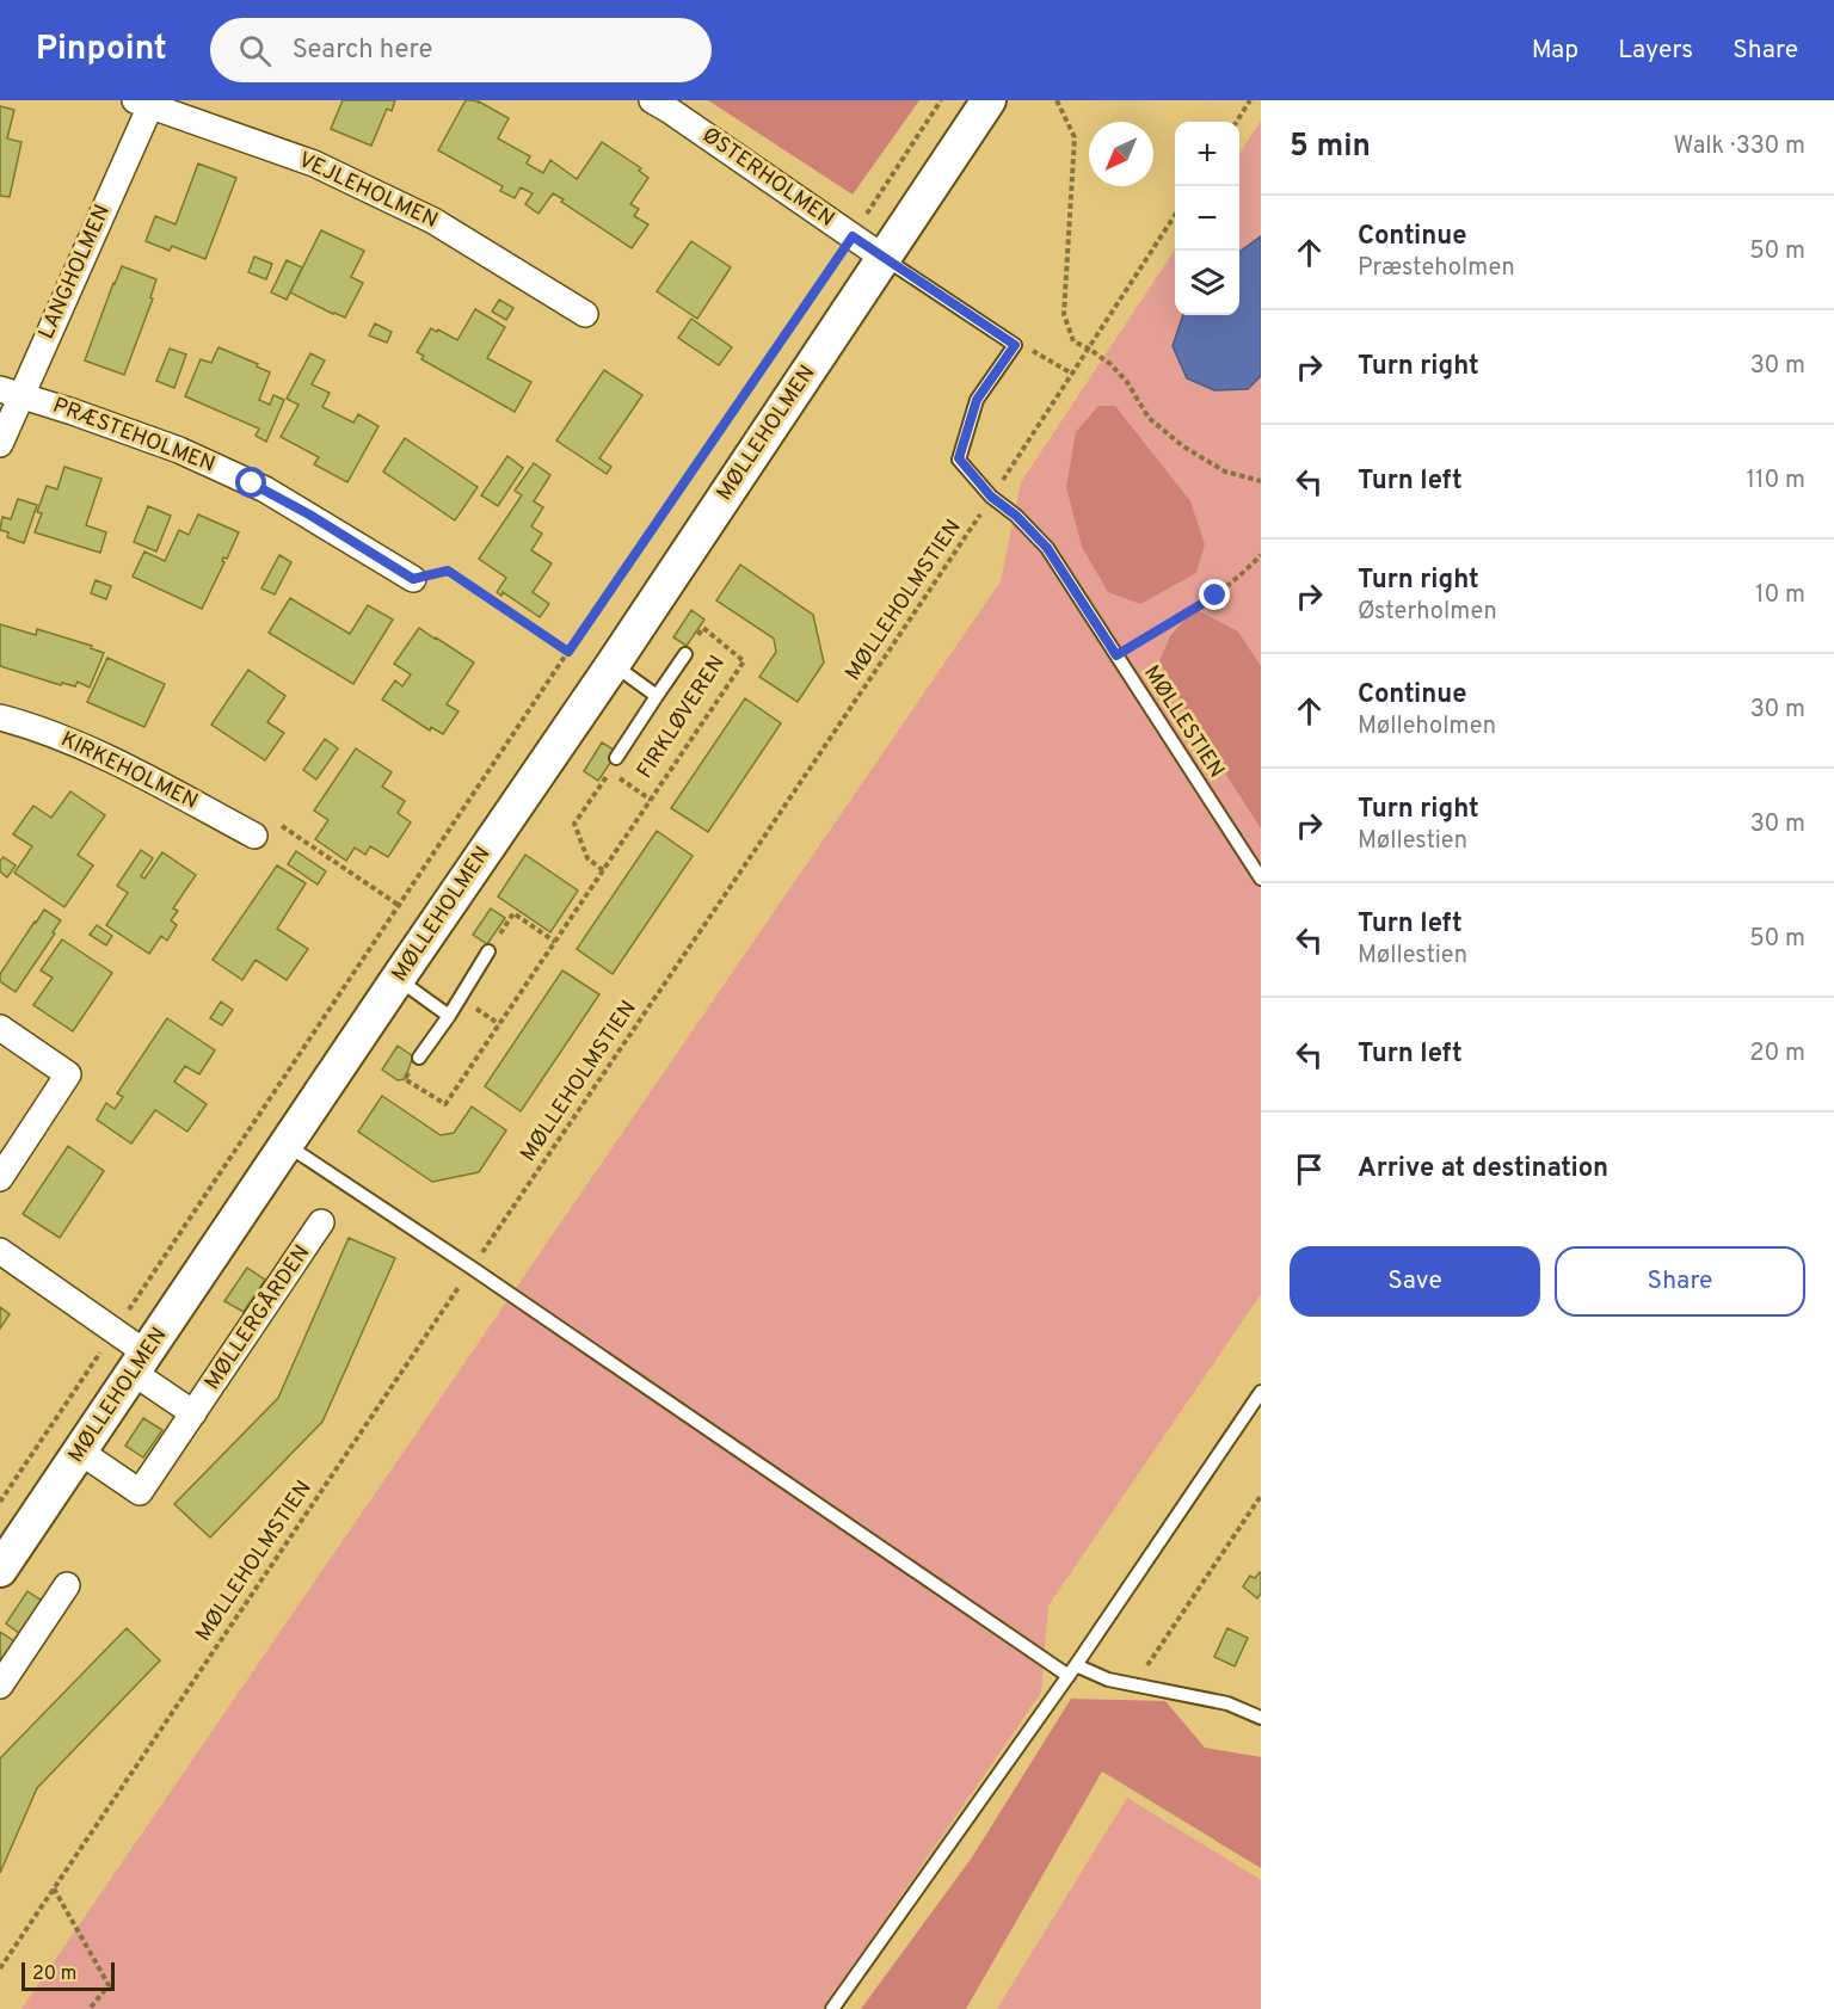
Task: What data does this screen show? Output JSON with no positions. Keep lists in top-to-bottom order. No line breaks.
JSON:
{"streets":{"street":["ØSTERHOLMEN","VEJLEHOLMEN","LANGHOLMEN","MØLLEHOLMEN","PRÆSTEHOLMEN","KIRKEHOLMEN","MØLLERGÅRDEN"],"lane":["FIRKLØVEREN","MØLLESTIEN"],"path":["MØLLEHOLMSTIEN"]},"crossings":[["ØSTERHOLMEN","MØLLEHOLMEN"],["VEJLEHOLMEN","LANGHOLMEN"],["LANGHOLMEN","PRÆSTEHOLMEN"],["MØLLEHOLMEN","MØLLERGÅRDEN"],["MØLLEHOLMSTIEN","MØLLESTIEN"]],"scale_bar":"20 m","north":"bottom left","page":{"header":"Pinpoint","search":"Search here","nav":["Map","Layers","Share"],"heading":["5 min","Walk · 330 m"],"map_buttons":["+","−"],"list":[["Continue","Præsteholmen","50 m"],["Turn right","30 m"],["Turn left","110 m"],["Turn right","Østerholmen","10 m"],["Continue","Mølleholmen","30 m"],["Turn right","Møllestien","30 m"],["Turn left","Møllestien","50 m"],["Turn left","20 m"],"Arrive at destination"],"buttons":["Save","Share"],"scale":"20 m"}}
